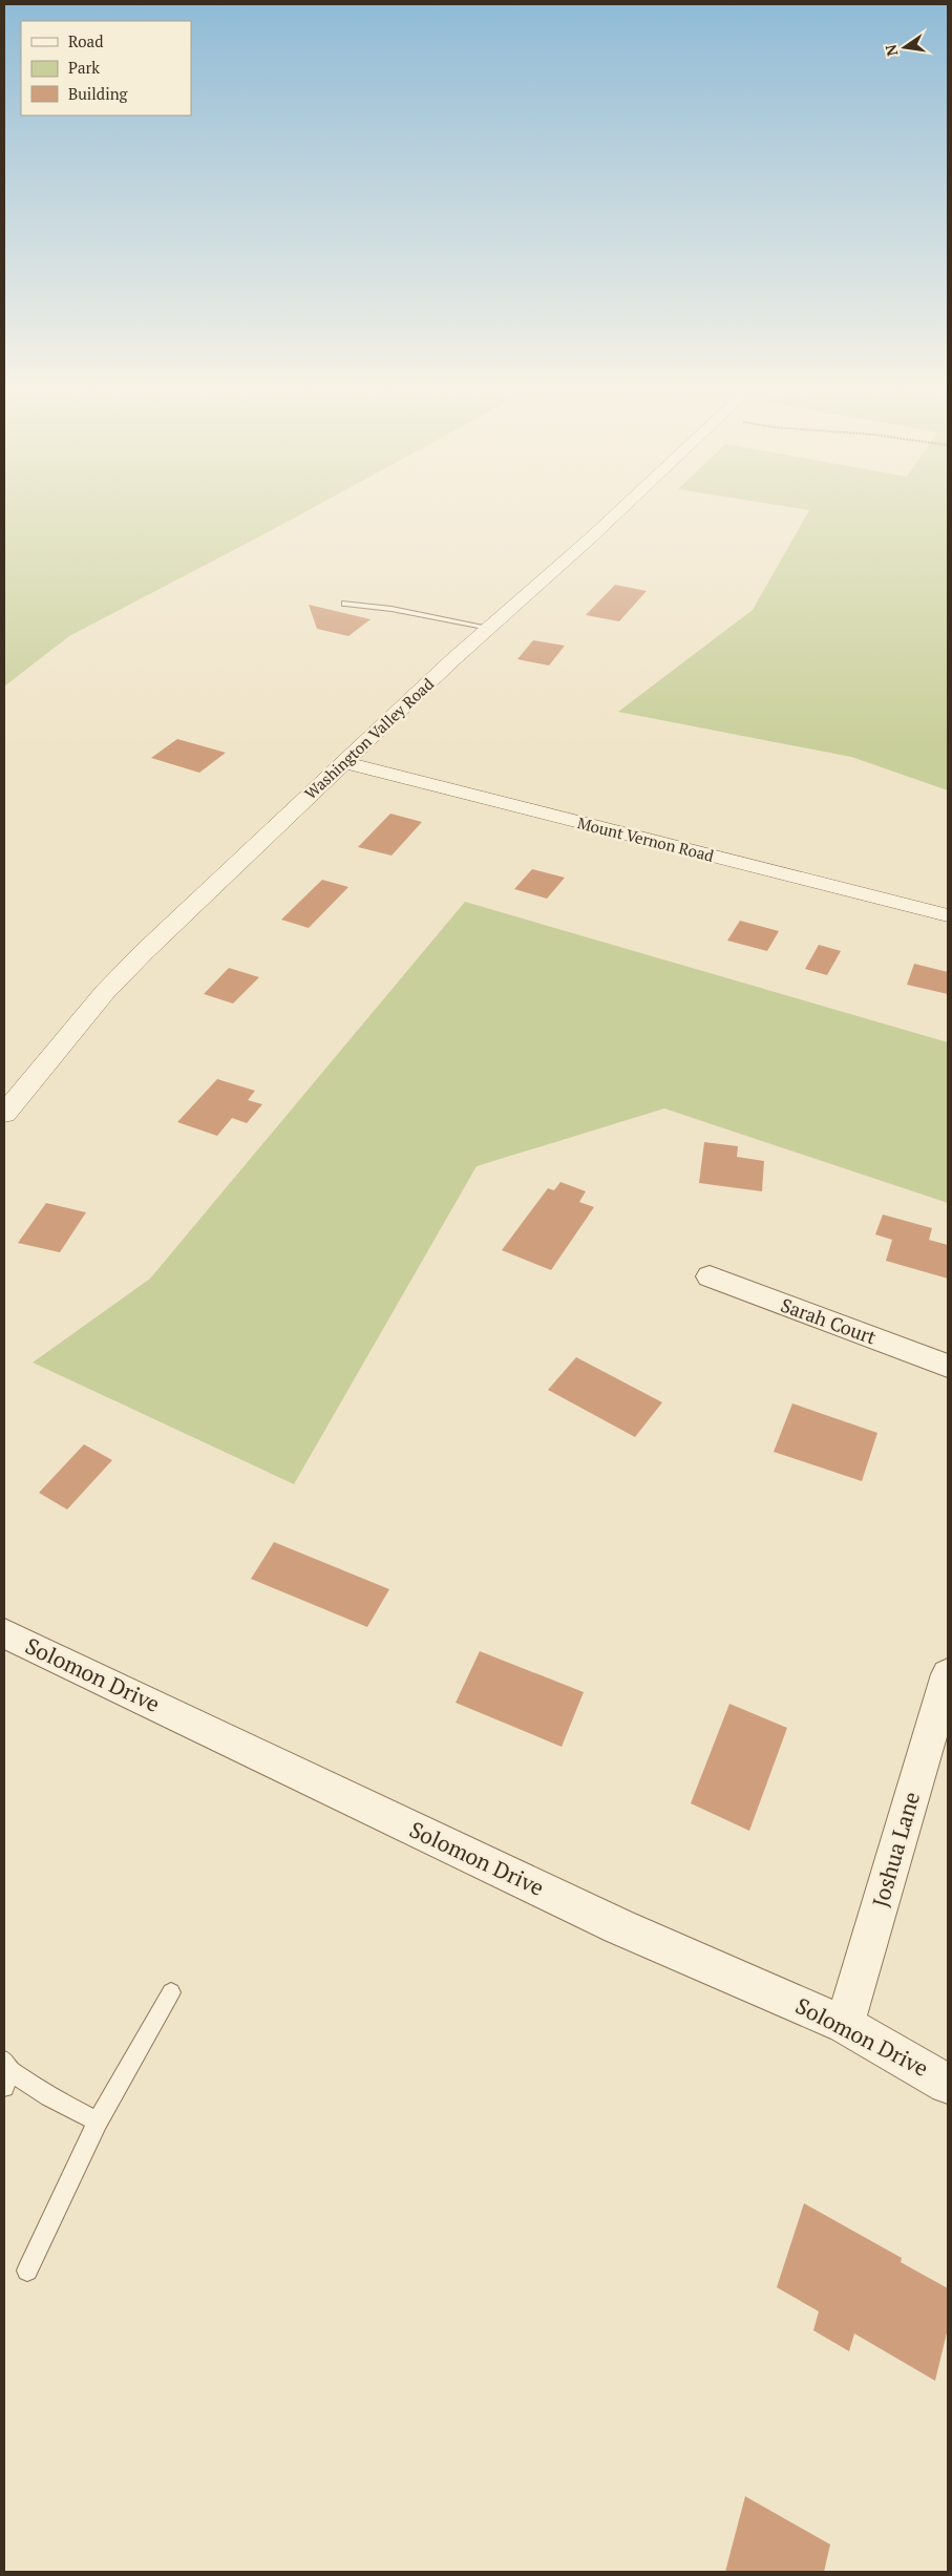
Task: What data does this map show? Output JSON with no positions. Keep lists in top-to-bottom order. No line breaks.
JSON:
{"streets":{"street":["Washington Valley Road","Mount Vernon Road","Sarah Court","Solomon Drive","Joshua Lane"]},"crossings":[["Washington Valley Road","Mount Vernon Road"],["Solomon Drive","Joshua Lane"]],"legend":["Road","Park","Building"],"north":"left"}
